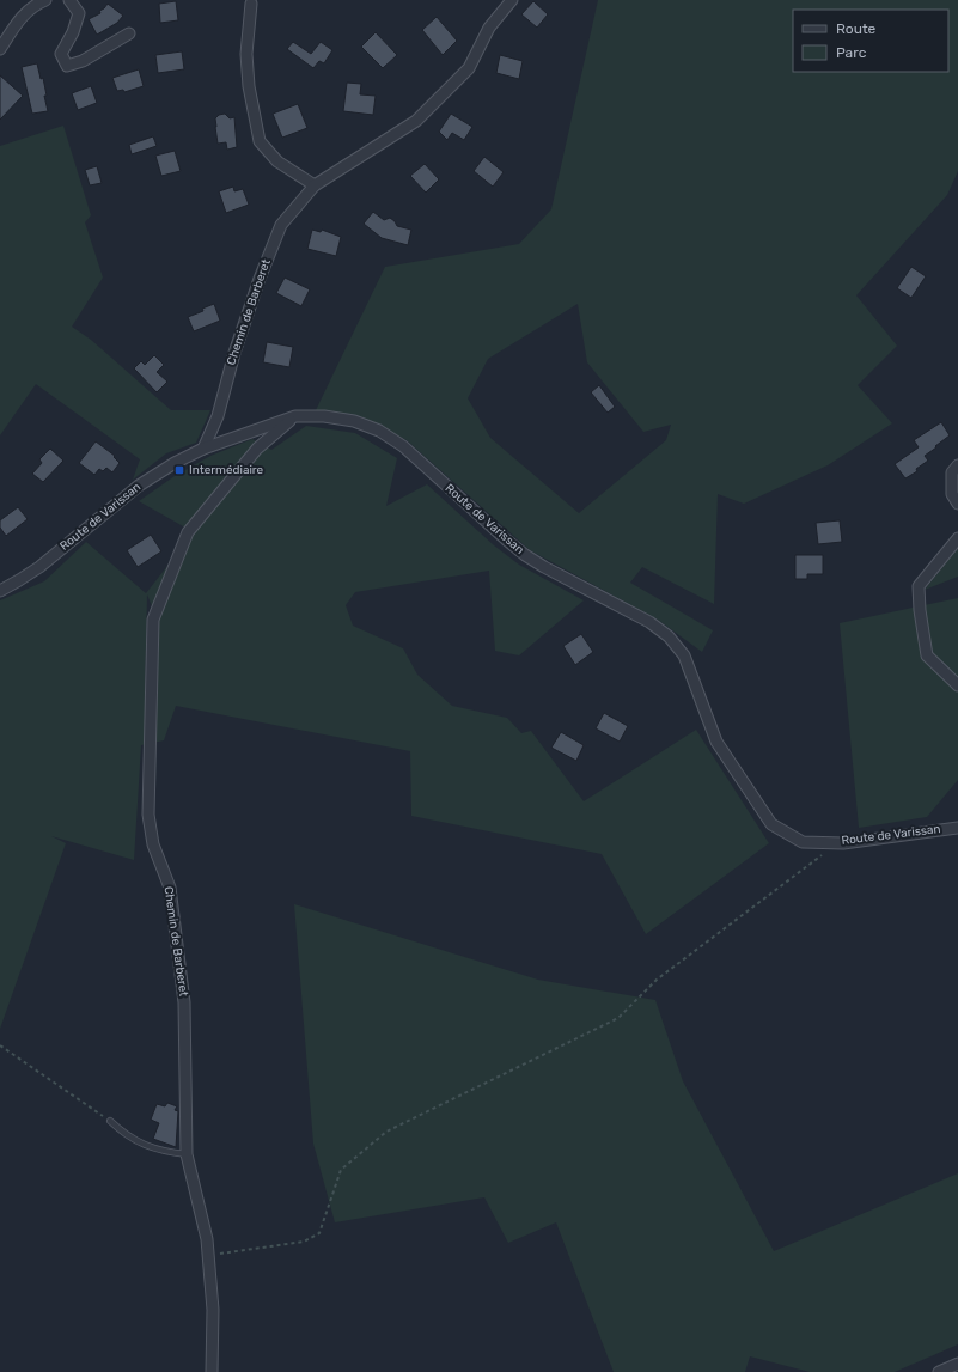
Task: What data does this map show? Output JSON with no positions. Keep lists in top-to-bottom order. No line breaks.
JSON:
{"streets":{"street":["Chemin de Barberet","Route de Varissan"]},"crossings":[["Chemin de Barberet","Route de Varissan"]],"places":{"transit":["Intermédiaire"]},"legend":["Route","Parc"]}
